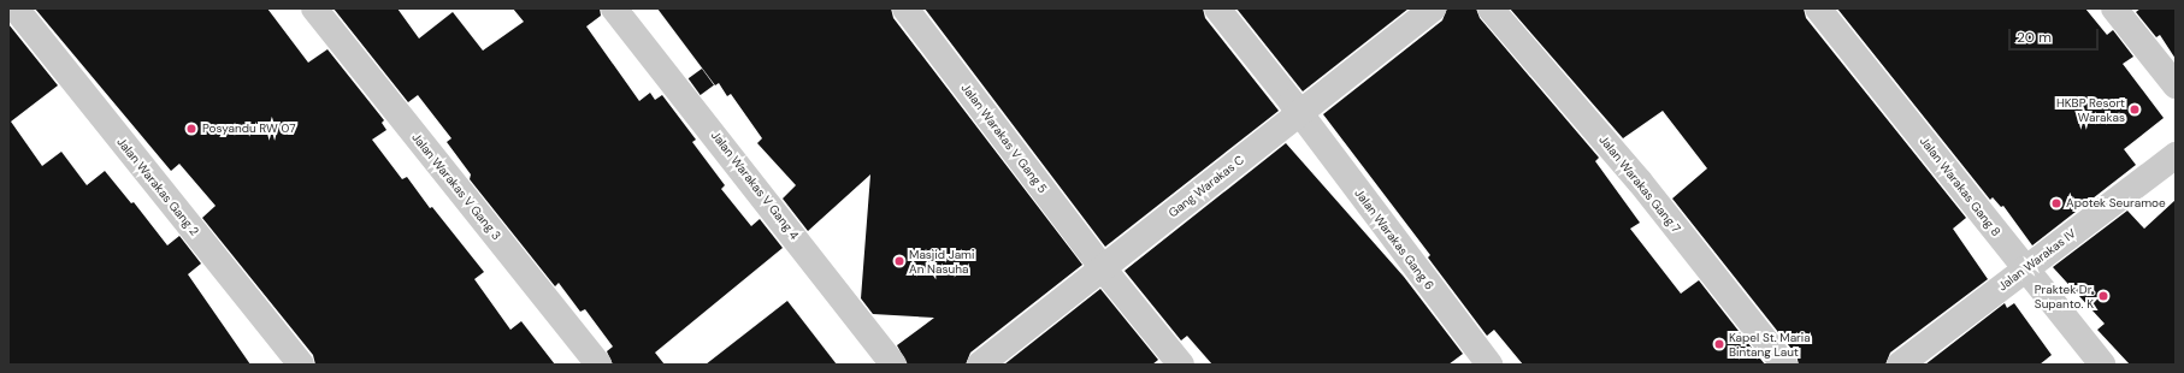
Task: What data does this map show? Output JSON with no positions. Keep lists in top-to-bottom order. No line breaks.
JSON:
{"streets":{"street":["Jalan Warakas V Gang 5","Jalan Warakas Gang 7","Jalan Warakas V Gang 4","Jalan Warakas Gang 2","Jalan Warakas V Gang 3","Gang Warakas C","Jalan Warakas Gang 8","Jalan Warakas Gang 6","Jalan Warakas IV"]},"crossings":[["Jalan Warakas V Gang 5","Gang Warakas C"],["Gang Warakas C","Jalan Warakas Gang 6"],["Jalan Warakas Gang 8","Jalan Warakas IV"]],"places":["HKBP Resort Warakas","Posyandu RW 07","Apotek Seuramoe","Masjid Jami An Nasuha","Praktek Dr. Supanto. K","Kapel St. Maria Bintang Laut"],"scale_bar":"20 m"}
